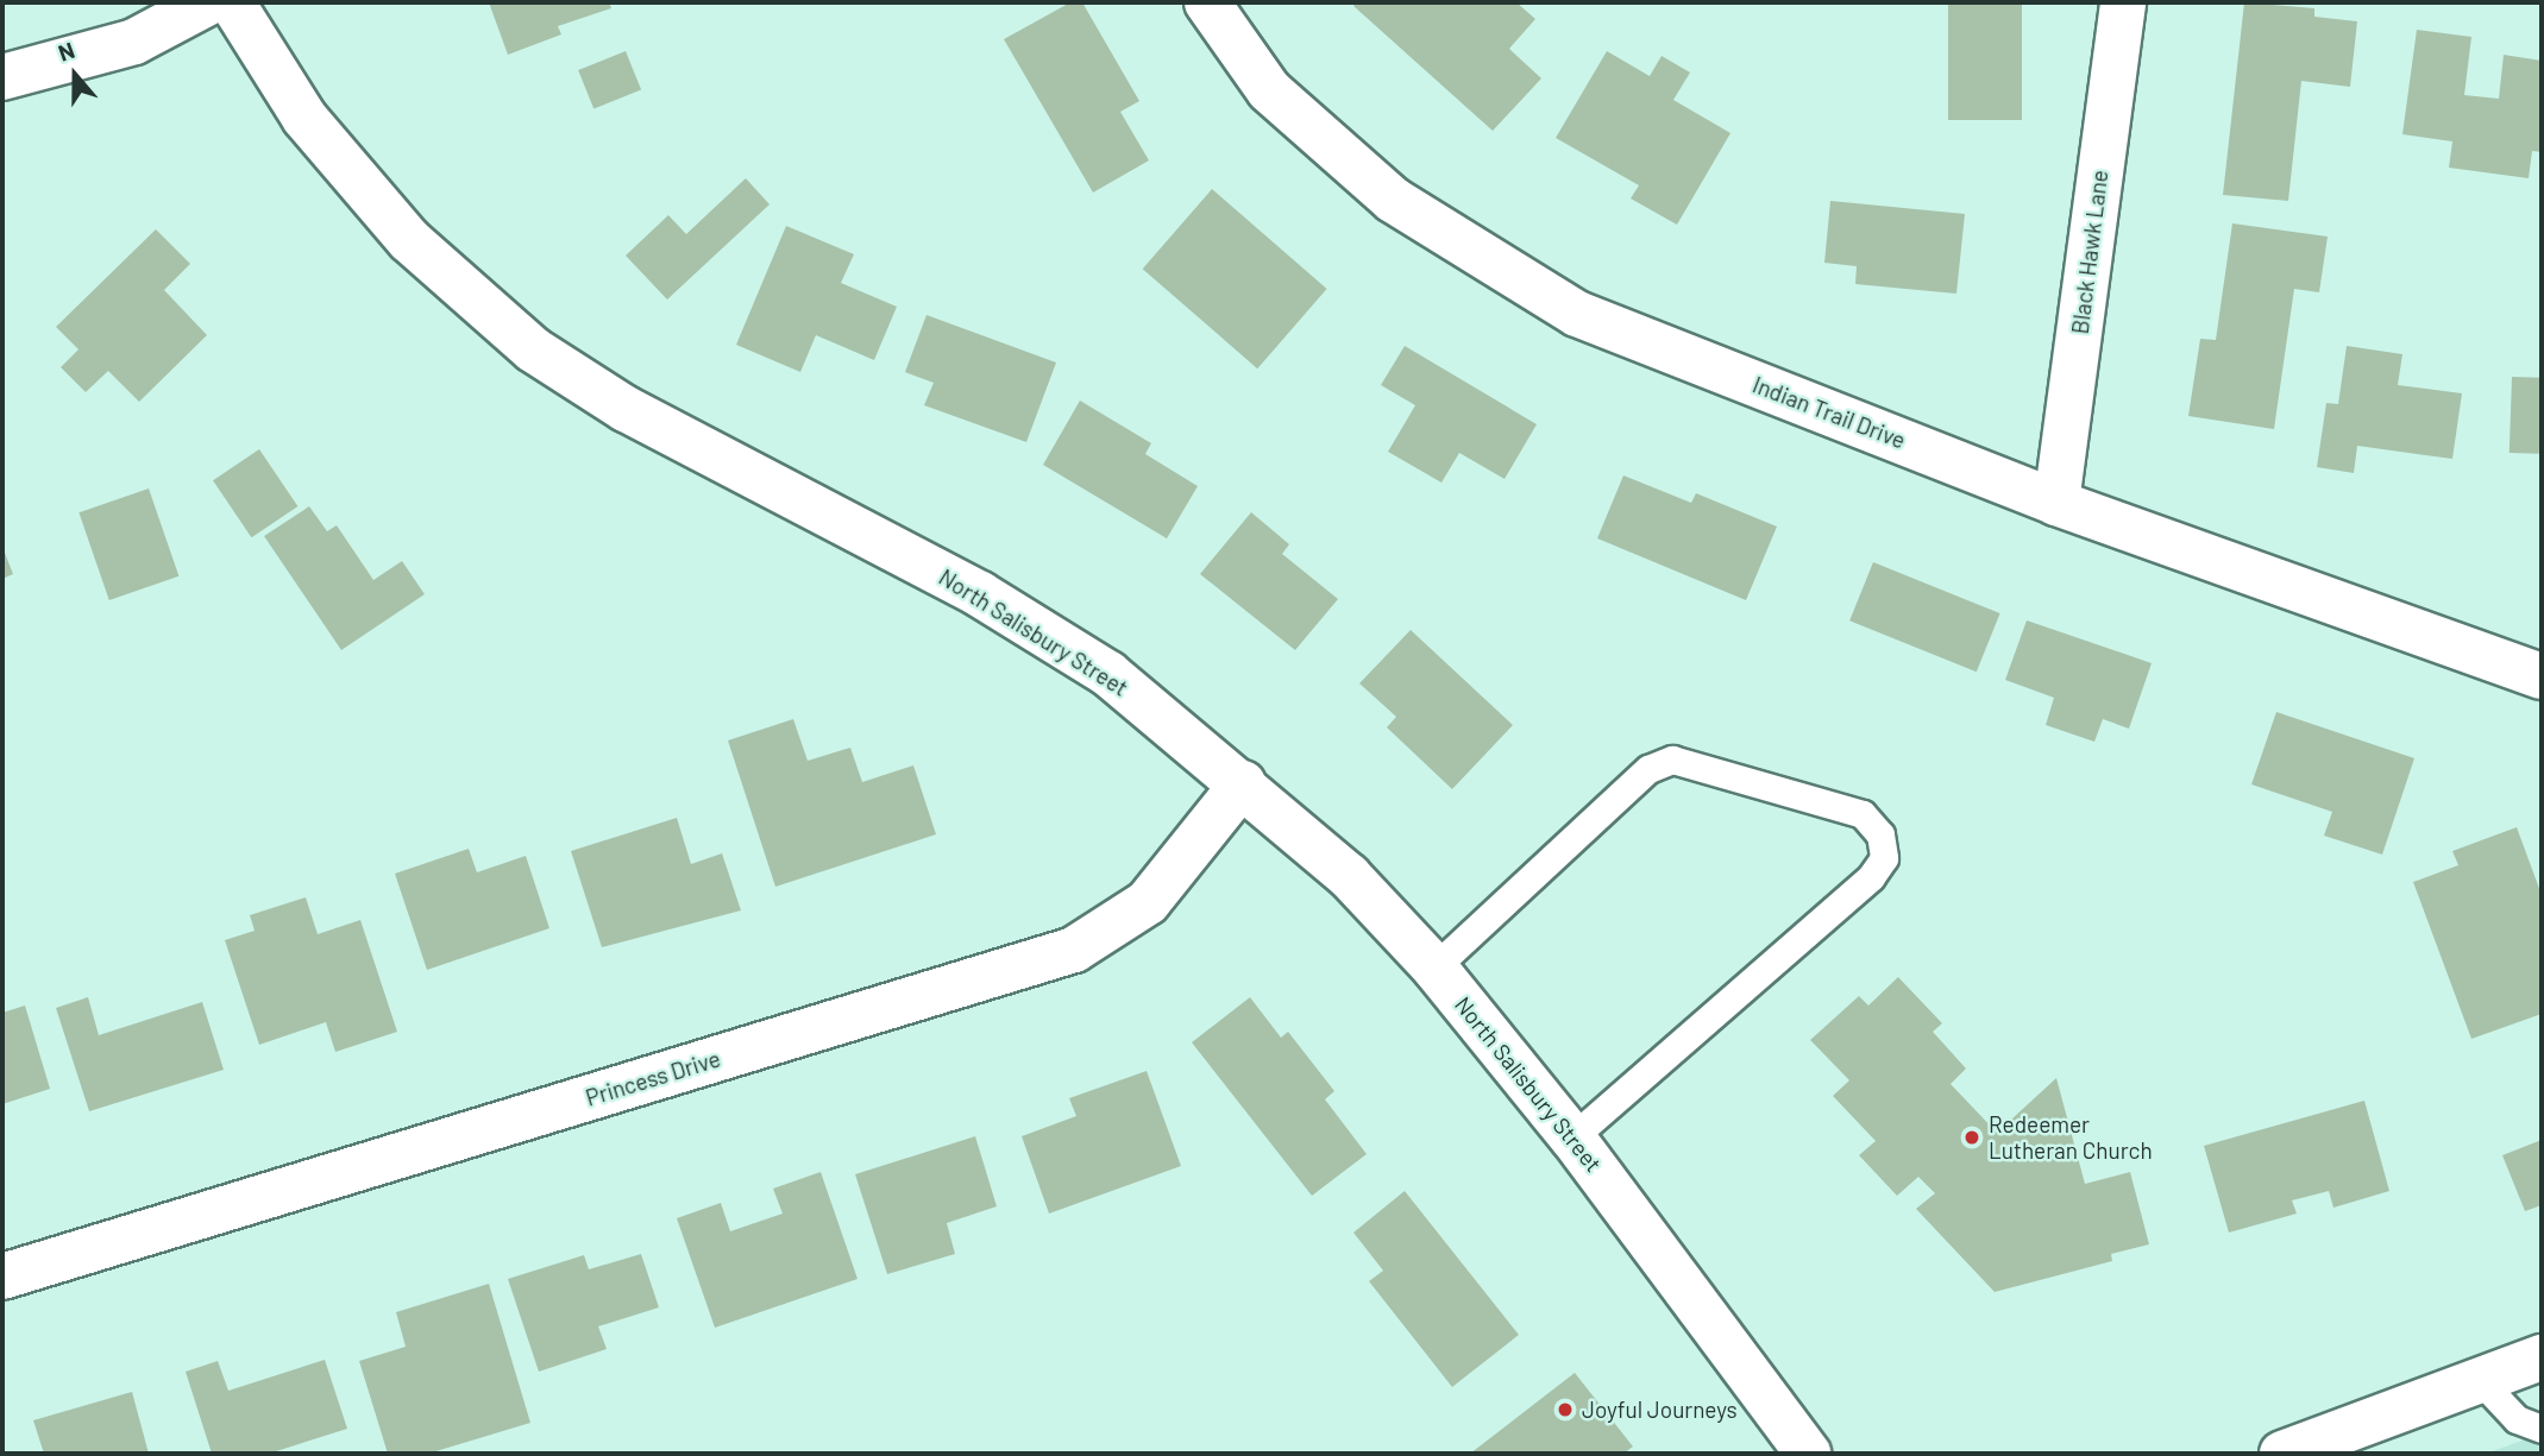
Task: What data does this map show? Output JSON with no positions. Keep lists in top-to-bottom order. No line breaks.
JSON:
{"streets":{"street":["Black Hawk Lane","Indian Trail Drive","North Salisbury Street","Princess Drive"]},"crossings":[["Black Hawk Lane","Indian Trail Drive"],["North Salisbury Street","Princess Drive"]],"places":["Redeemer Lutheran Church","Joyful Journeys"],"north":"top"}
